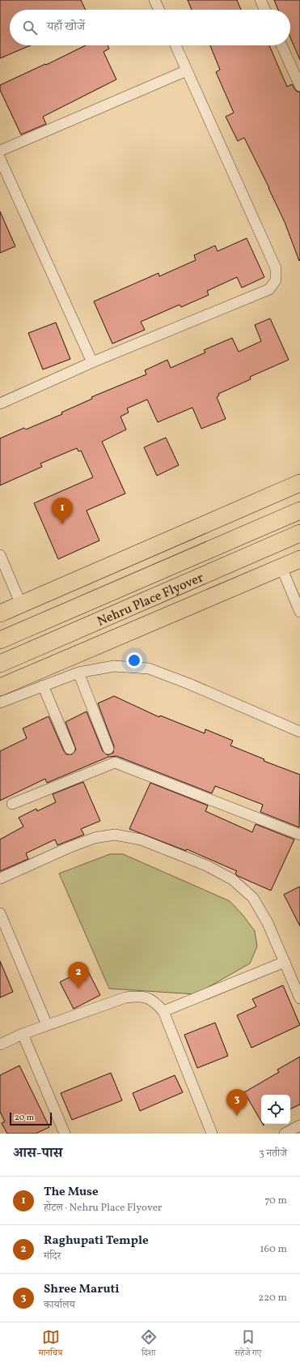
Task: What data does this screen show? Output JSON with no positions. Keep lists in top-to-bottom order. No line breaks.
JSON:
{"streets":{"main road":["Nehru Place Flyover"]},"scale_bar":"20 m","page":{"search":"यहाँ खोजें","pins":["1","2","3"],"scale":"20 m","heading":["आस-पास","3 नतीजे"],"list":[{"mark":"1","name":"The Muse","note":"होटल · Nehru Place Flyover","value":"70 m"},{"mark":"2","name":"Raghupati Temple","note":"मंदिर","value":"160 m"},{"mark":"3","name":"Shree Maruti","note":"कार्यालय","value":"220 m"}],"nav":["मानचित्र","दिशा","सहेजे गए"]}}
